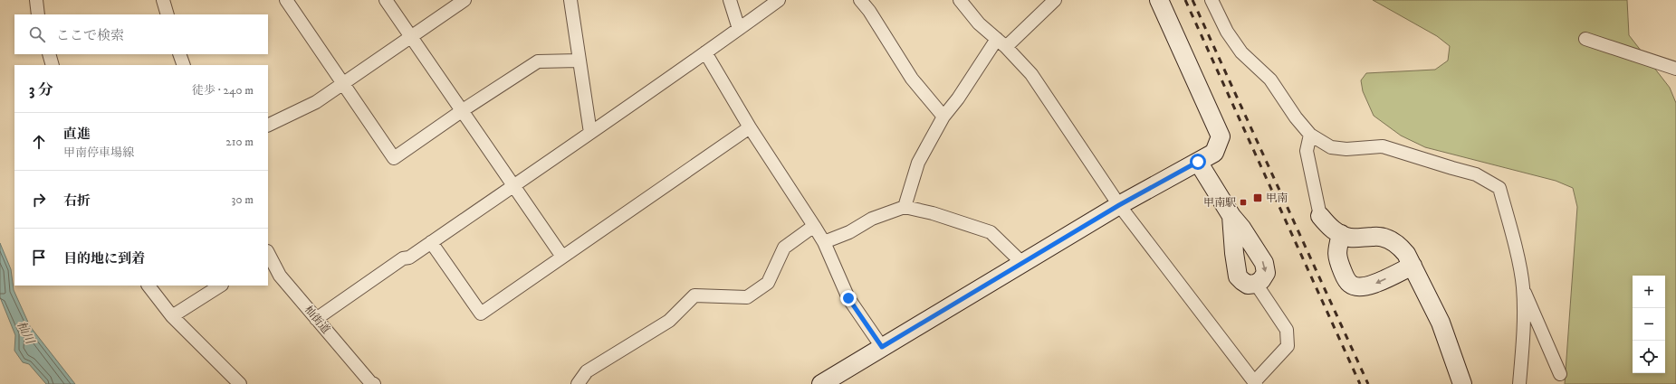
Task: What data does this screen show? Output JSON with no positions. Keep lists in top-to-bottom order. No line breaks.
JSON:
{"streets":{"street":["杣街道"]},"water":["杣川"],"places":{"transit":["甲南","甲南駅"]},"page":{"search":"ここで検索","heading":["3 分","徒歩 · 240 m"],"list":[["直進","甲南停車場線","210 m"],["右折","30 m"],"目的地に到着"],"map_buttons":["+","−"]}}
